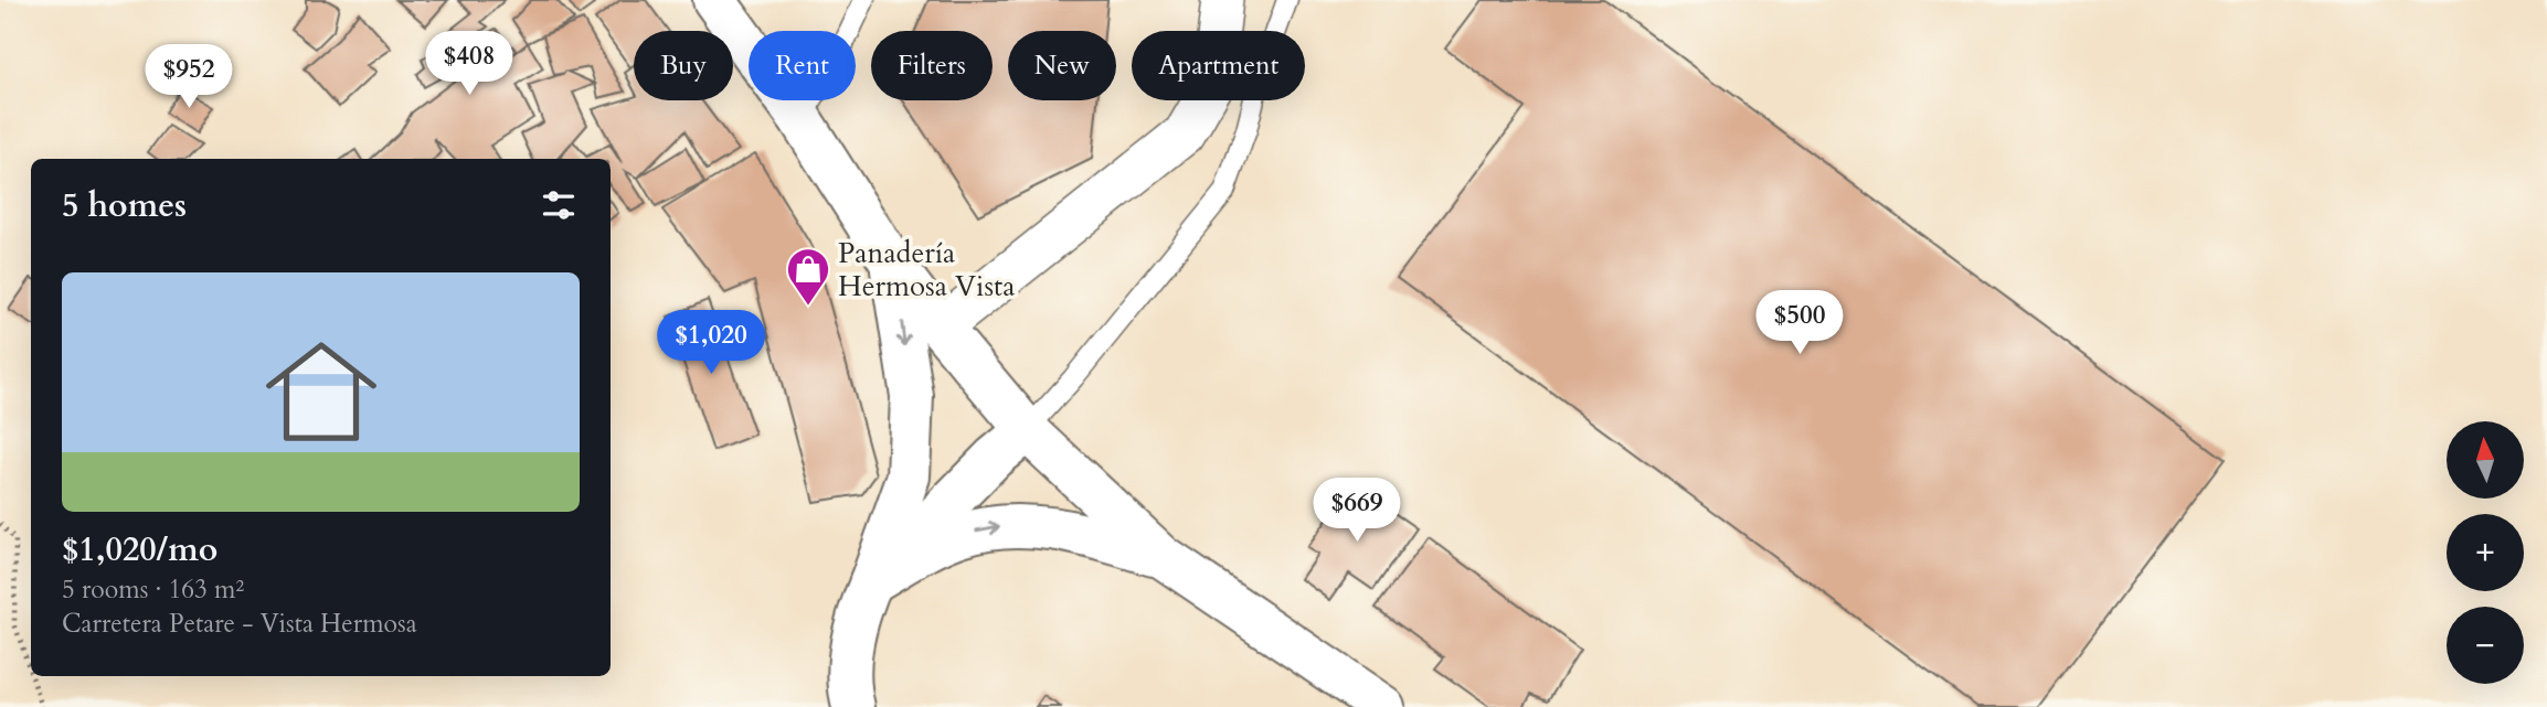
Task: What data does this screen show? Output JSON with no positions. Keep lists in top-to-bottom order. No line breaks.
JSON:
{"places":{"shop":["Panadería Hermosa Vista"]},"north":"top","page":{"price":["$408","$952","$500","$1,020","$669"],"chip":["Buy","Rent","Filters","New","Apartment"],"heading":"5 homes","list":[{"name":"$1,020/mo","note":"5 rooms · 163 m² · Carretera Petare - Vista Hermosa"}],"map_buttons":["+","−"]}}
